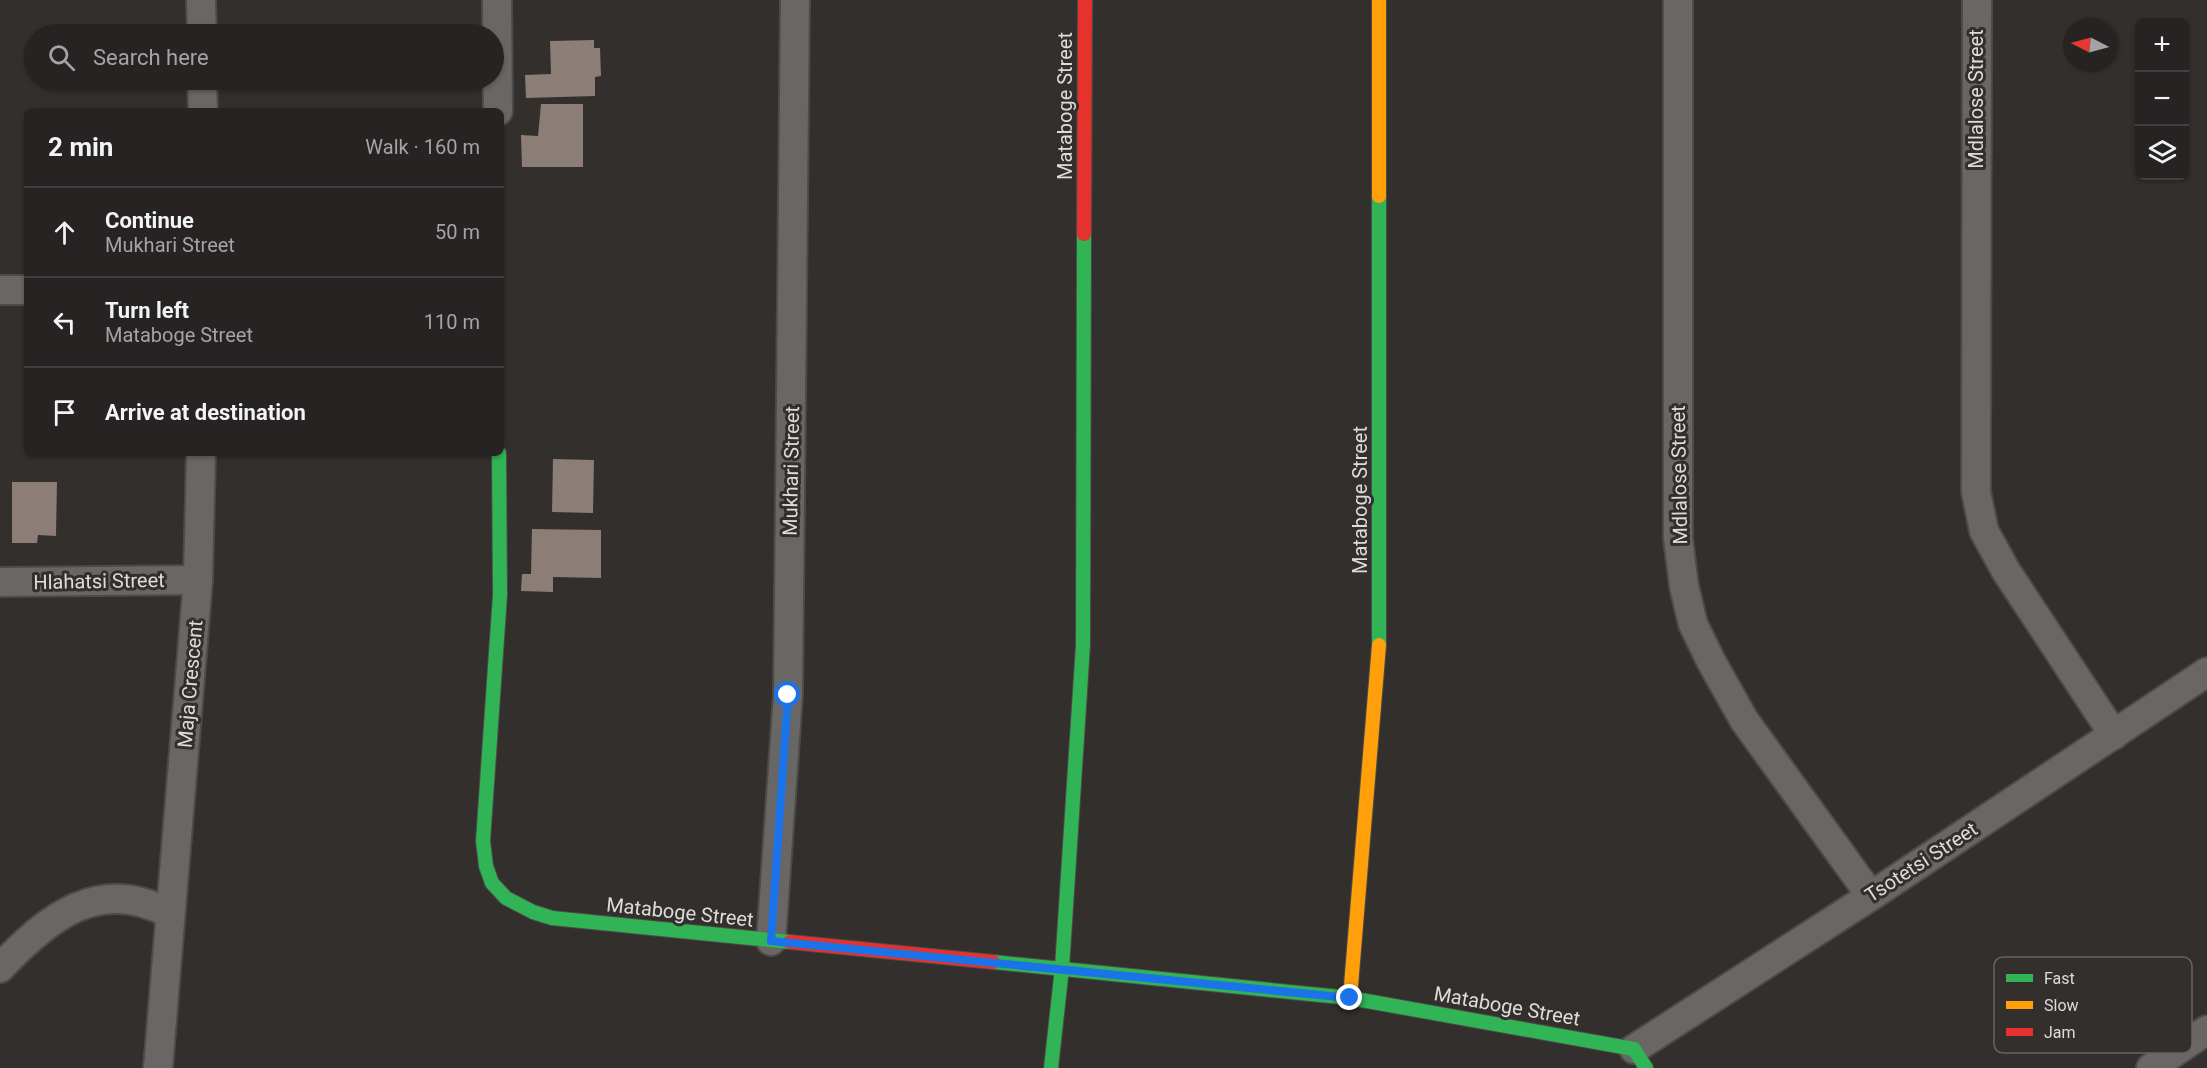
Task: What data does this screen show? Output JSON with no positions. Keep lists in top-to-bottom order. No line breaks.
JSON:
{"streets":{"street":["Mdlalose Street","Mataboge Street","Mukhari Street","Hlahatsi Street","Maja Crescent","Tsotetsi Street"]},"crossings":[["Mdlalose Street","Tsotetsi Street"],["Mataboge Street","Mukhari Street"],["Mataboge Street","Tsotetsi Street"],["Hlahatsi Street","Maja Crescent"]],"legend":["Fast","Slow","Jam"],"north":"left","page":{"map_buttons":["+","−"],"search":"Search here","heading":["2 min","Walk · 160 m"],"list":[["Continue","Mukhari Street","50 m"],["Turn left","Mataboge Street","110 m"],"Arrive at destination"]}}
